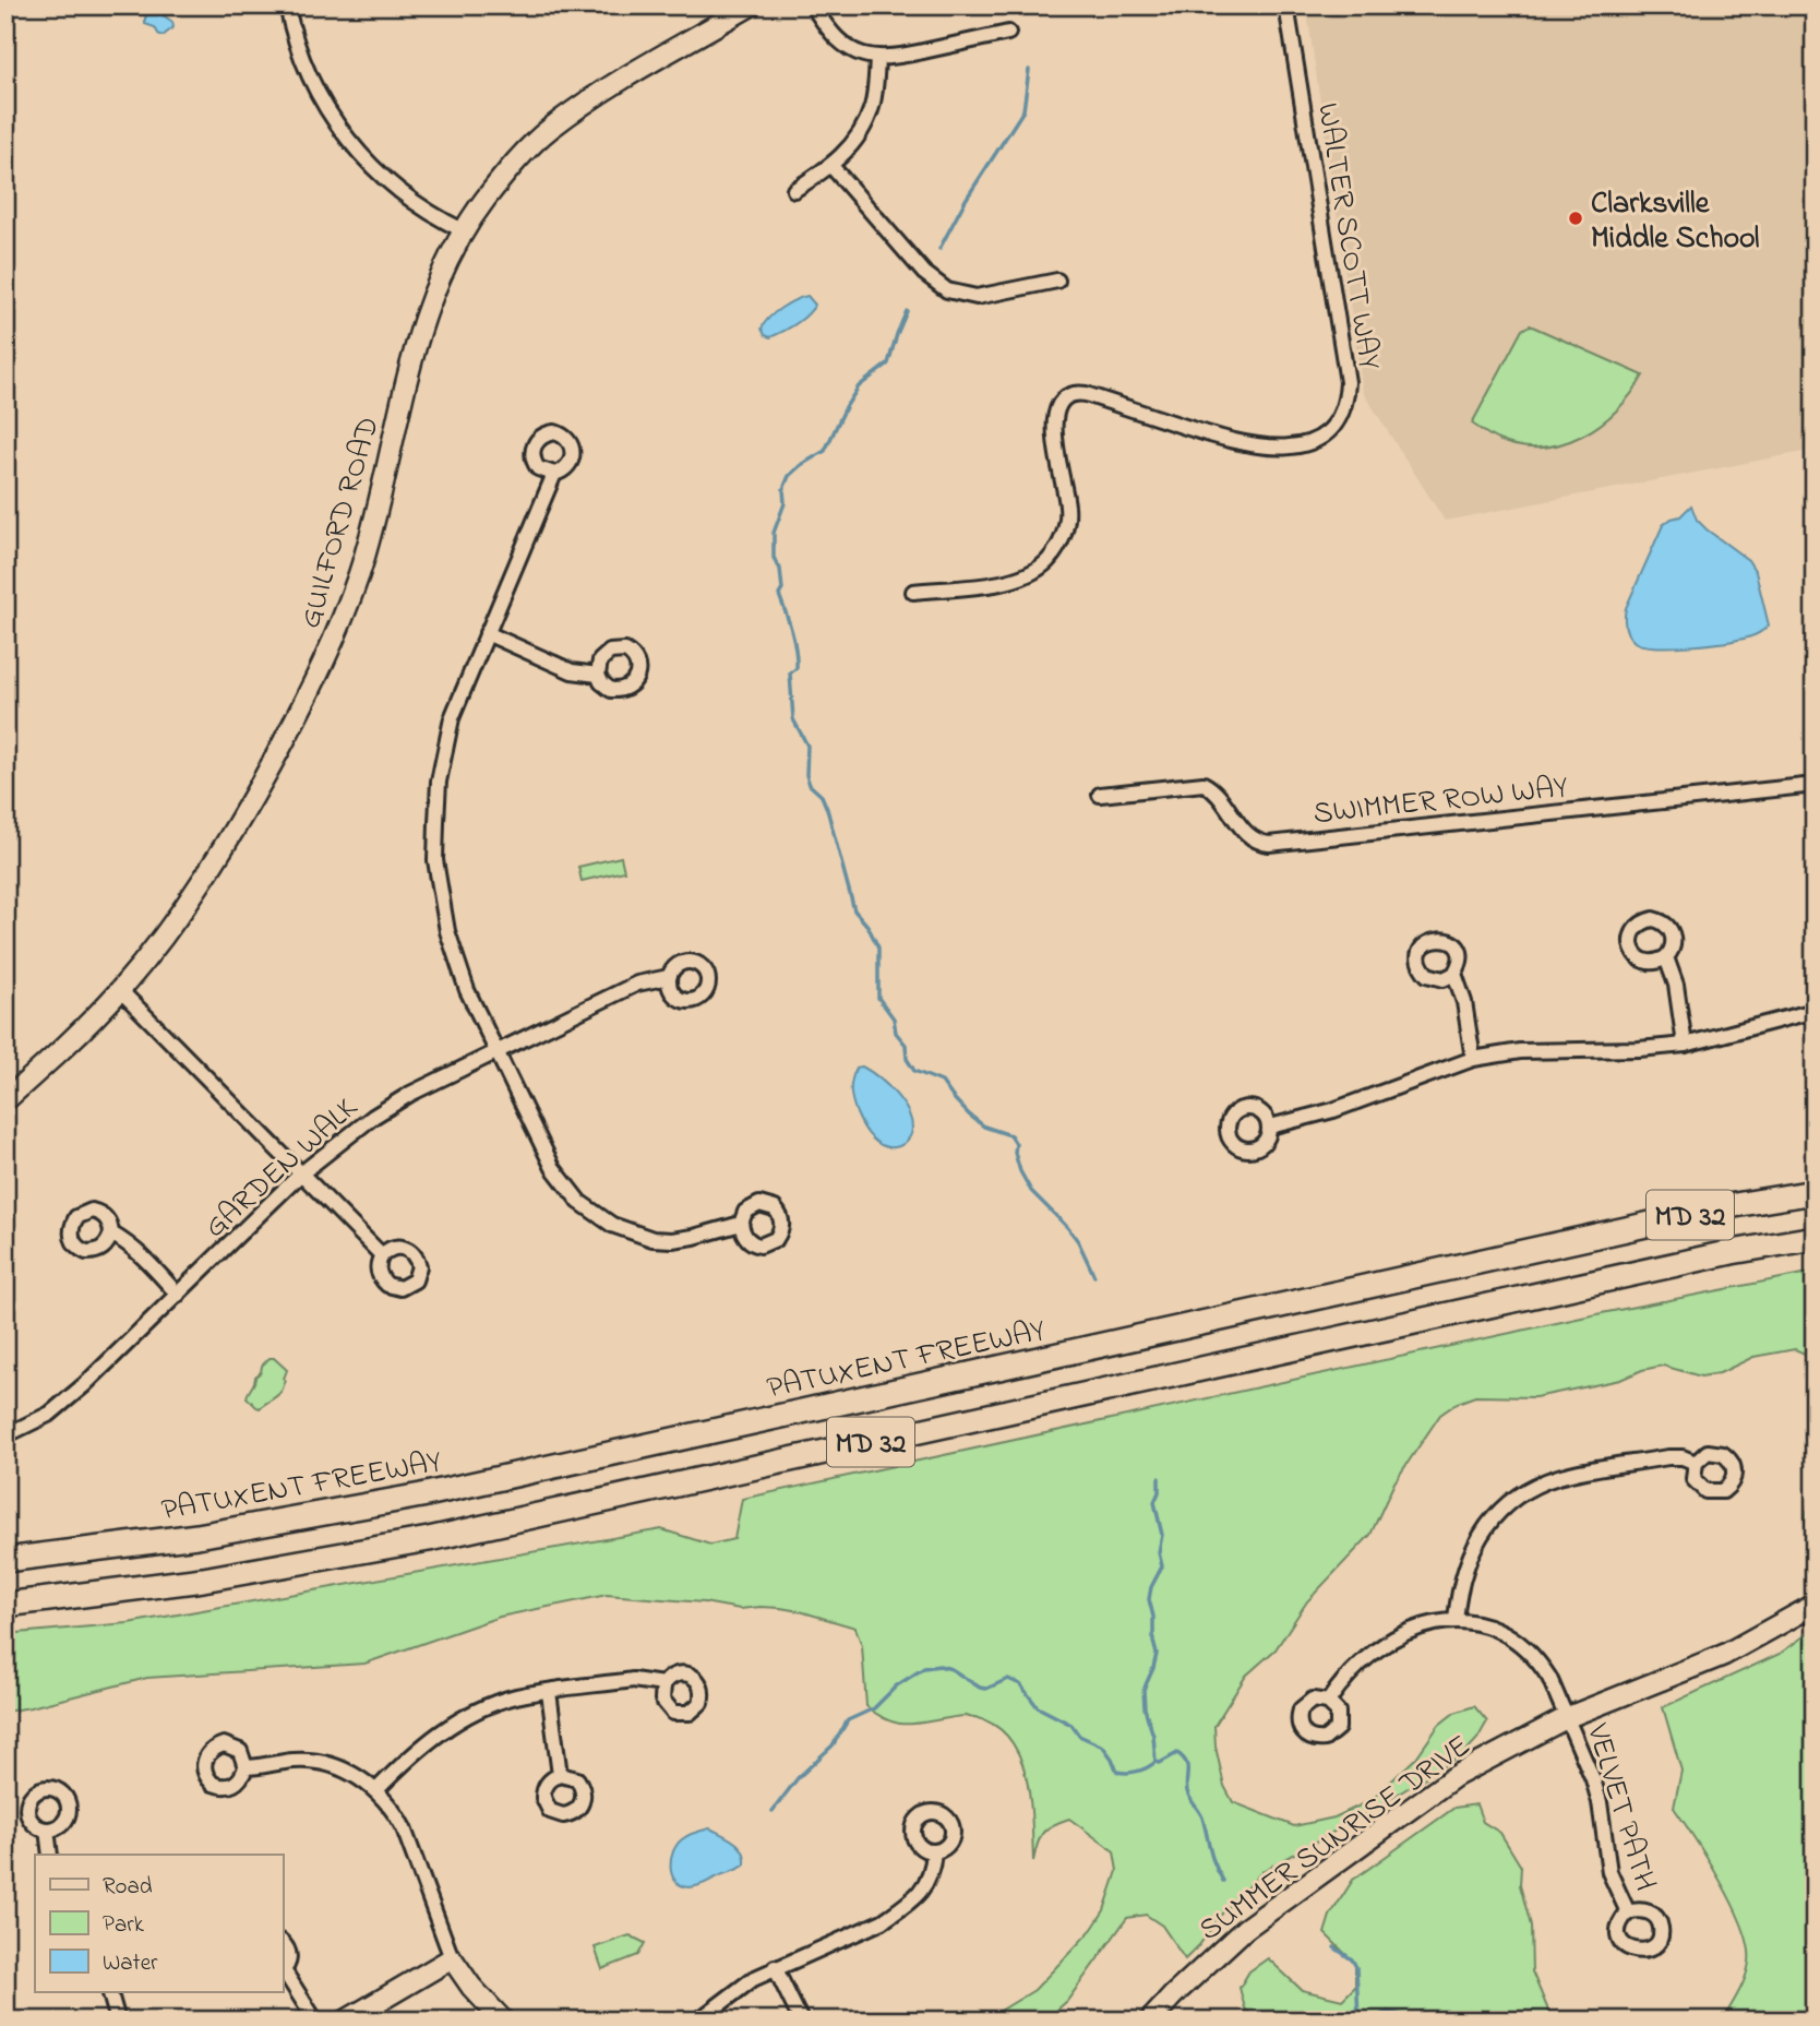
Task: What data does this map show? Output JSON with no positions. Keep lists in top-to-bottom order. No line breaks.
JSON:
{"streets":{"highway":["MD 32","PATUXENT FREEWAY"],"main road":["GUILFORD ROAD","SUMMER SUNRISE DRIVE"],"street":["WALTER SCOTT WAY","SWIMMER ROW WAY","GARDEN WALK","VELVET PATH"]},"crossings":[["VELVET PATH","SUMMER SUNRISE DRIVE"]],"places":["Clarksville Middle School"],"legend":["Road","Park","Water"]}
